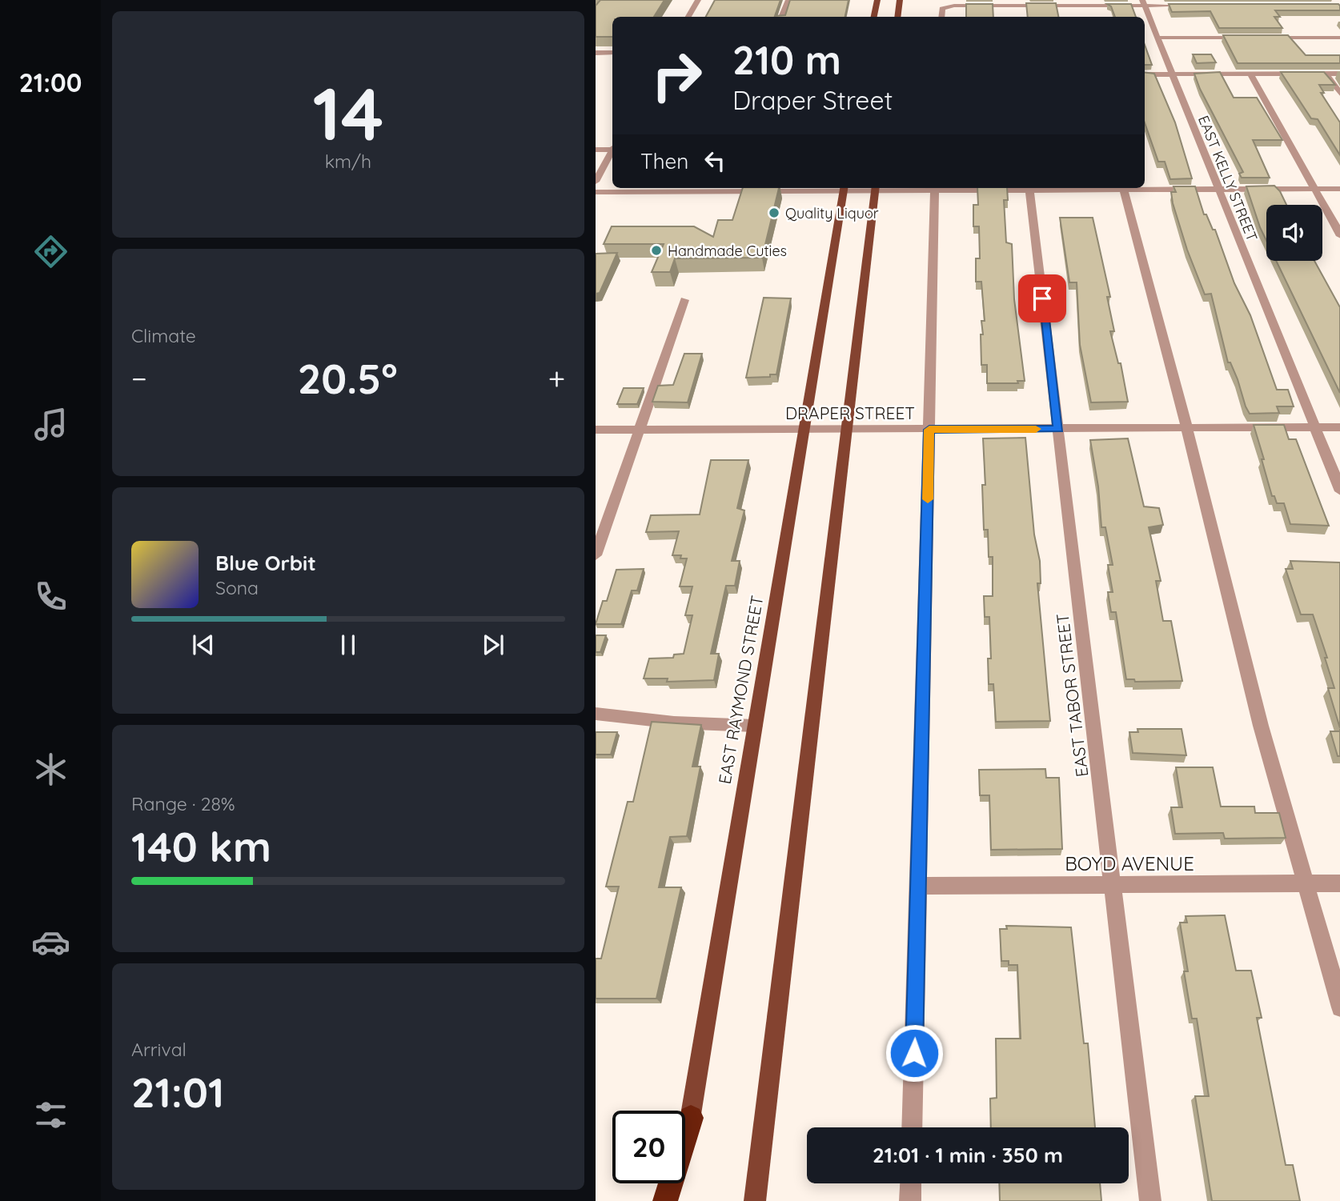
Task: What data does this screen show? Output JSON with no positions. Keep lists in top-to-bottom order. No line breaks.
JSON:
{"streets":{"main road":["EAST RAYMOND STREET"],"street":["EAST KELLY STREET","DRAPER STREET","EAST TABOR STREET","BOYD AVENUE"]},"crossings":[["EAST KELLY STREET","DRAPER STREET"],["DRAPER STREET","EAST RAYMOND STREET"],["DRAPER STREET","EAST TABOR STREET"],["EAST TABOR STREET","BOYD AVENUE"]],"places":["Quality Liquor","Handmade Cuties"],"page":{"tabs":"21:00","tile":[["14","km/h"],"Climate",["Range · 28%","140 km"],["Arrival","21:01"]],"turn":["210 m","Draper Street"],"then":"Then","heat":["−","20.5°","+"],"song":["Blue Orbit","Sona"],"limit":"20","trip":"21:01 · 1 min · 350 m"}}
